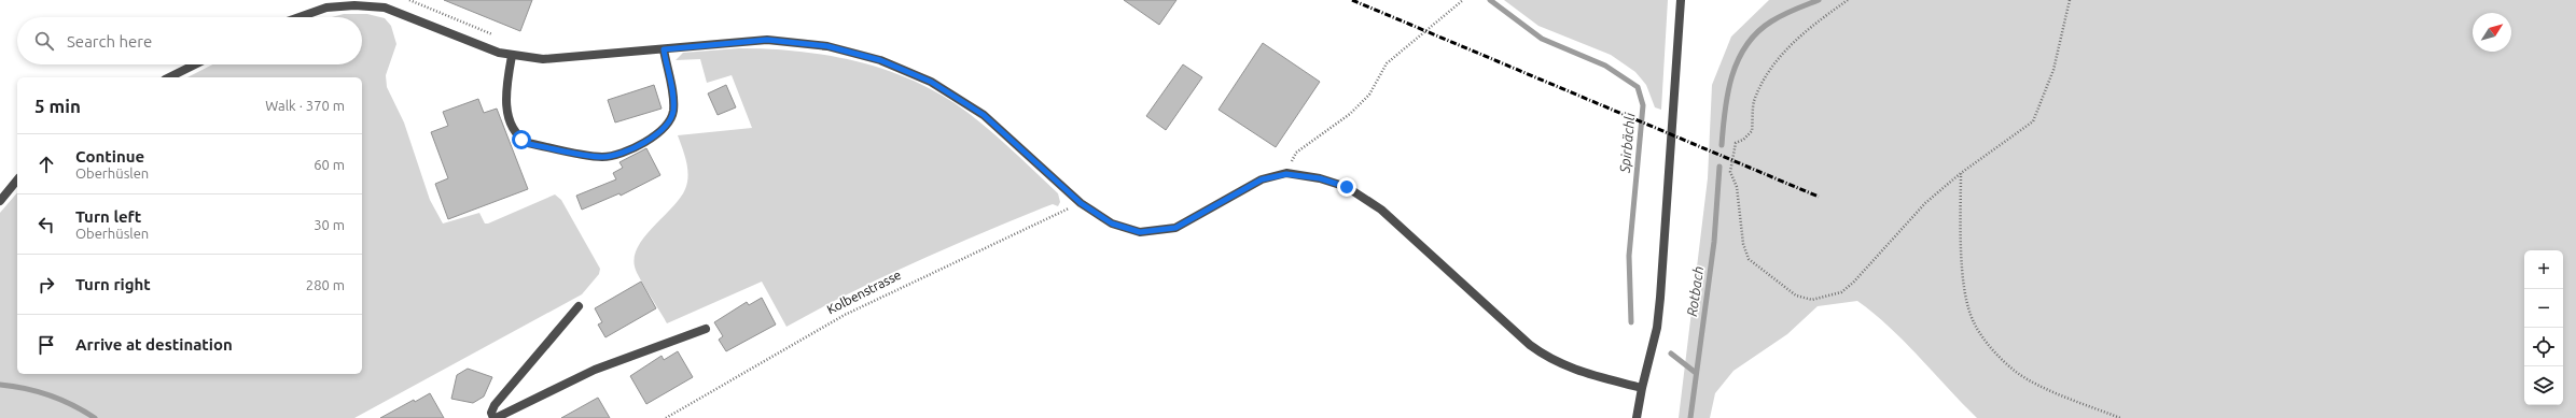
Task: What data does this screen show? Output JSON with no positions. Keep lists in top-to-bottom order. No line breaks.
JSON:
{"streets":{"path":["Kolbenstrasse"]},"water":["Spirbächli","Rotbach"],"north":"top right","page":{"search":"Search here","heading":["5 min","Walk · 370 m"],"list":[["Continue","Oberhüslen","60 m"],["Turn left","Oberhüslen","30 m"],["Turn right","280 m"],"Arrive at destination"],"map_buttons":["+","−"]}}
